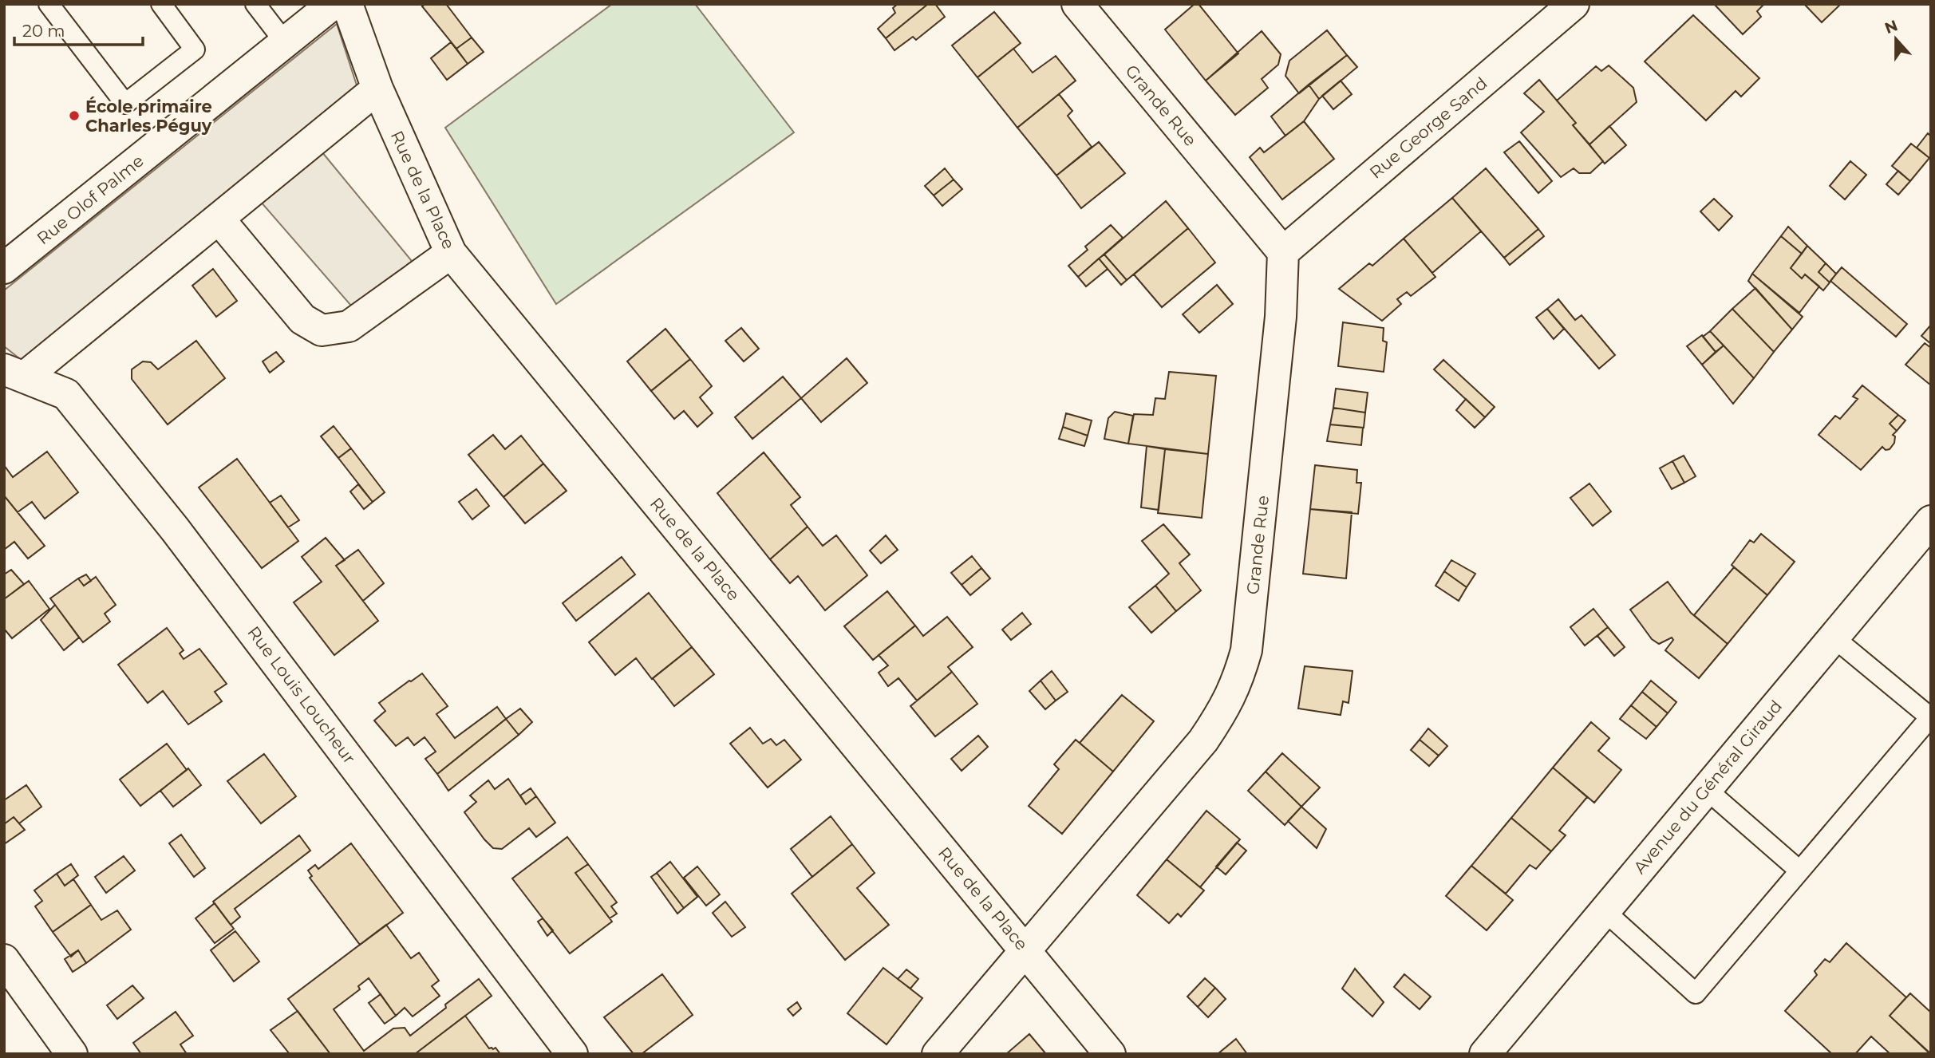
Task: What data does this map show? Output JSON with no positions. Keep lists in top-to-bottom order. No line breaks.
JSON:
{"streets":{"street":["Grande Rue","Rue George Sand","Rue de la Place","Rue Olof Palme","Rue Louis Loucheur","Avenue du Général Giraud"]},"crossings":[["Grande Rue","Rue George Sand"],["Grande Rue","Rue de la Place"]],"places":["École primaire Charles Péguy"],"scale_bar":"20 m","north":"top"}
